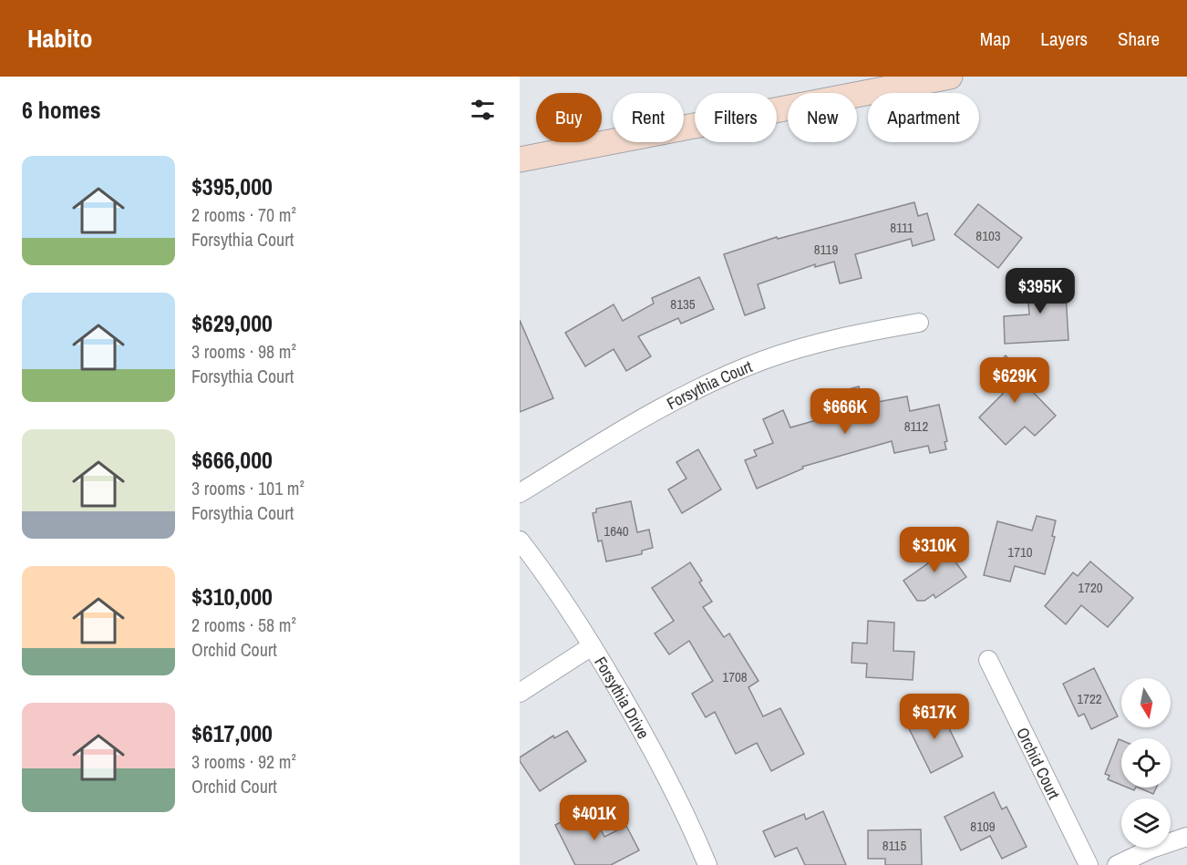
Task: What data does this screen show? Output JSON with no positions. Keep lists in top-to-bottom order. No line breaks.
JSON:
{"streets":{"street":["Forsythia Court","Forsythia Drive","Orchid Court"]},"house_numbers":["8111","8103","8119","8135","8112","1640","1710","1720","1708","1722","8109","8115"],"north":"bottom","page":{"header":"Habito","nav":["Map","Layers","Share"],"heading":"6 homes","chip":["Buy","Rent","Filters","New","Apartment"],"list":[{"name":"$395,000","note":"2 rooms · 70 m² · Forsythia Court"},{"name":"$629,000","note":"3 rooms · 98 m² · Forsythia Court"},{"name":"$666,000","note":"3 rooms · 101 m² · Forsythia Court"},{"name":"$310,000","note":"2 rooms · 58 m² · Orchid Court"},{"name":"$617,000","note":"3 rooms · 92 m² · Orchid Court"}],"price":["$395K","$629K","$666K","$310K","$617K","$401K"]}}
